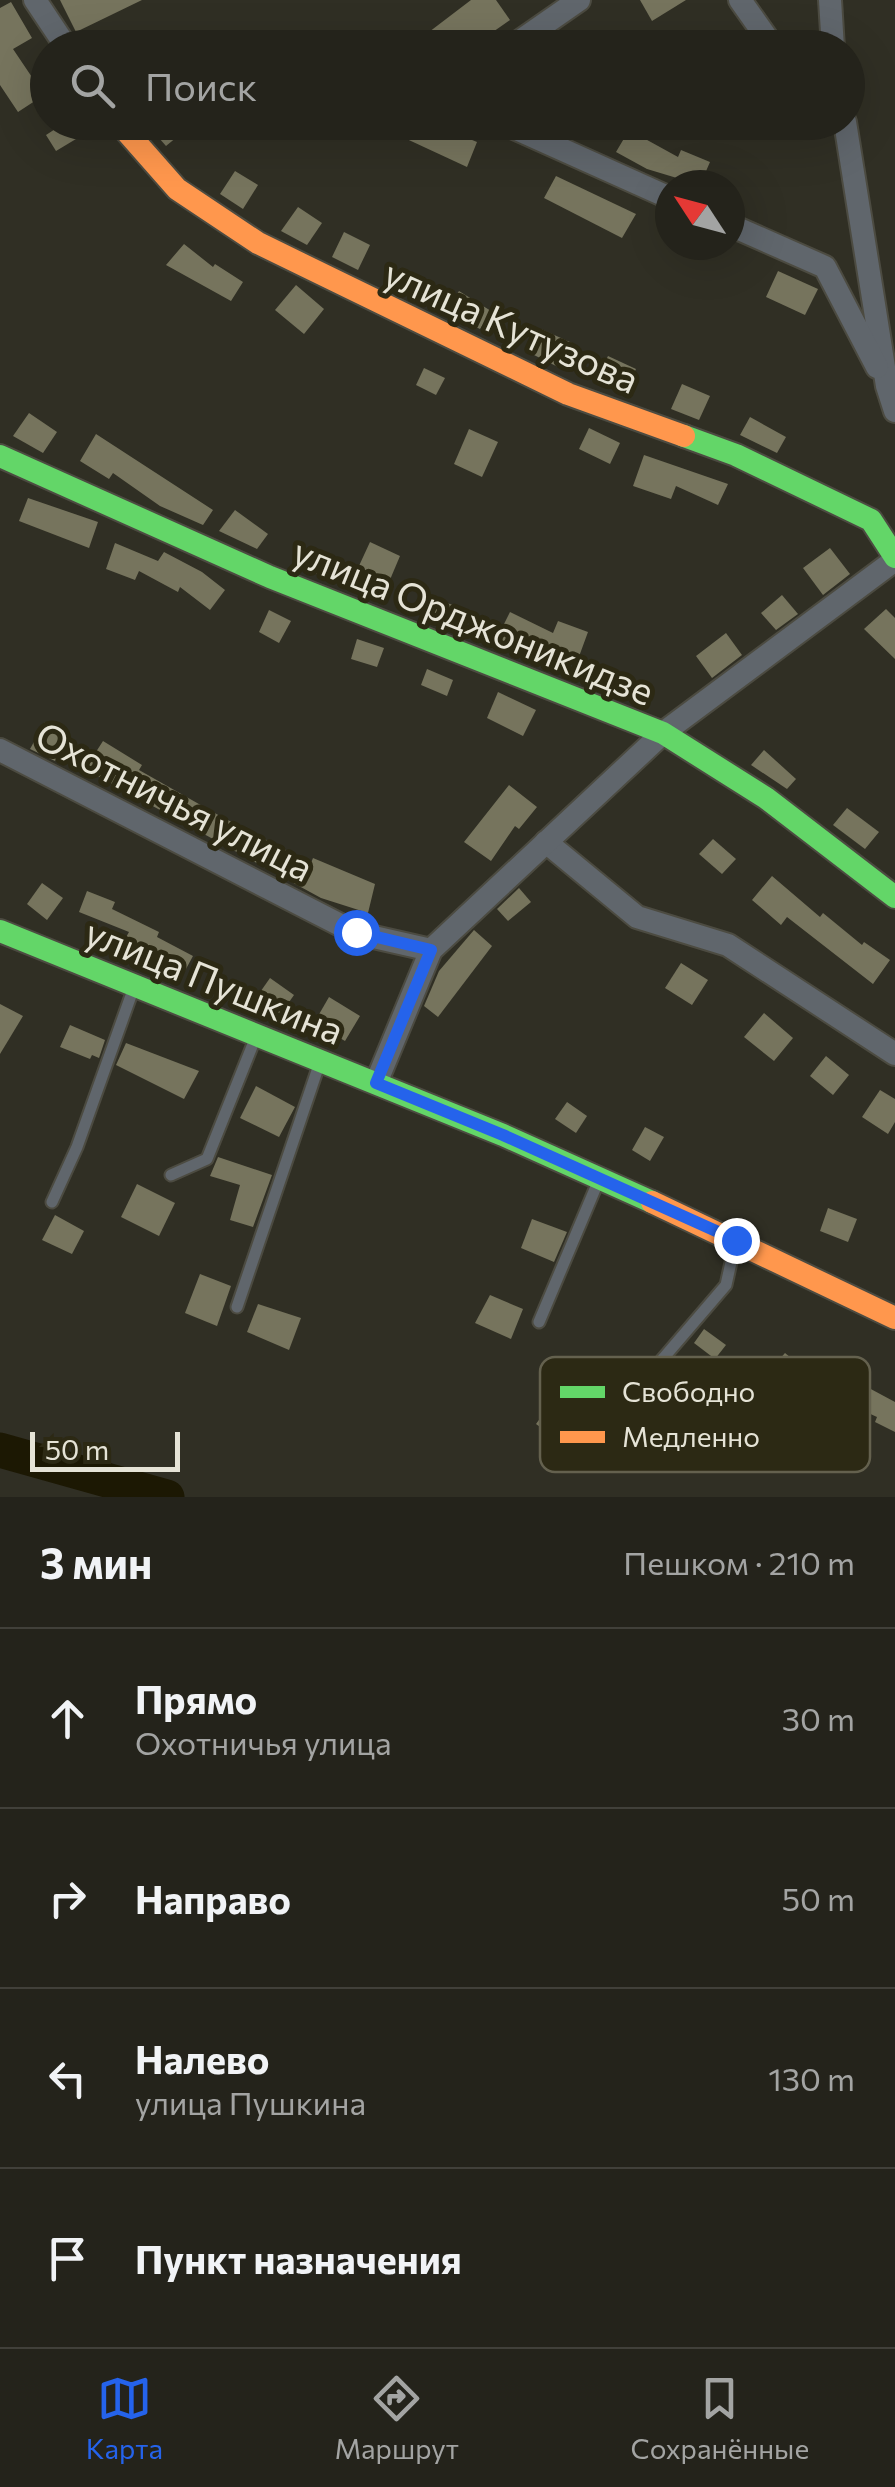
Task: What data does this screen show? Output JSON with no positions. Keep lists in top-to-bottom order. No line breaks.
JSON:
{"streets":{"street":["улица Кутузова","улица Орджоникидзе","Охотничья улица","улица Пушкина"]},"legend":["Свободно","Медленно"],"scale_bar":"50 m","north":"top left","page":{"search":"Поиск","scale":"50 m","heading":["3 мин","Пешком · 210 m"],"list":[["Прямо","Охотничья улица","30 m"],["Направо","50 m"],["Налево","улица Пушкина","130 m"],"Пункт назначения"],"nav":["Карта","Маршрут","Сохранённые"]}}
